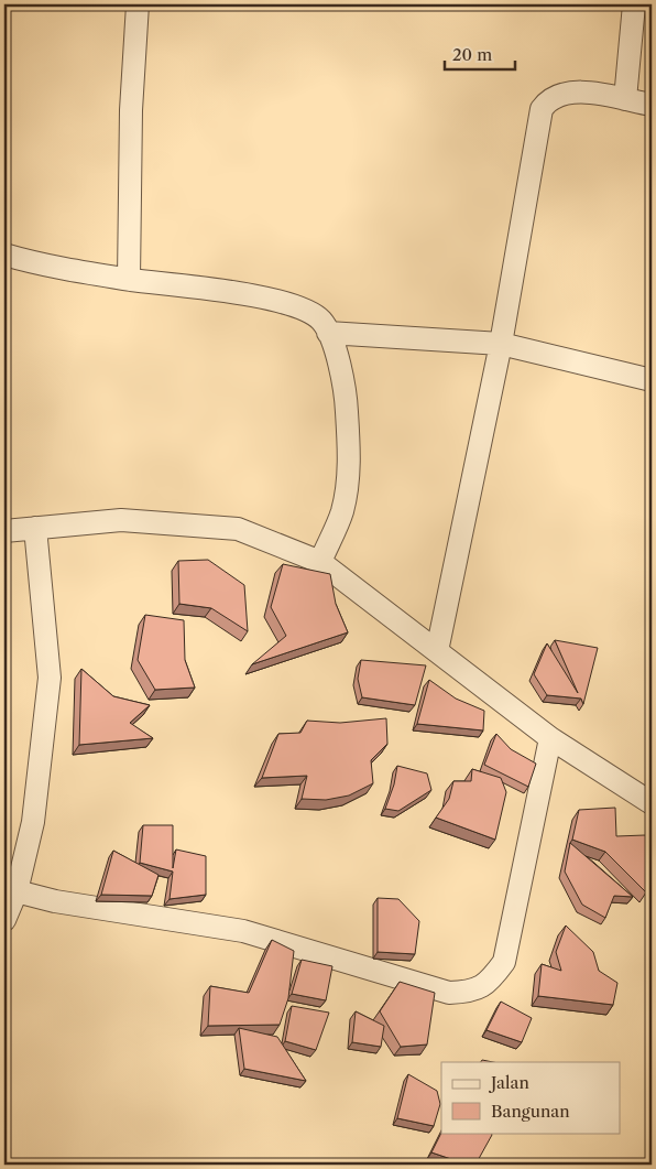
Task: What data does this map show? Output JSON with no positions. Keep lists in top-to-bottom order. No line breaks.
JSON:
{"legend":["Jalan","Bangunan"],"scale_bar":"20 m"}
